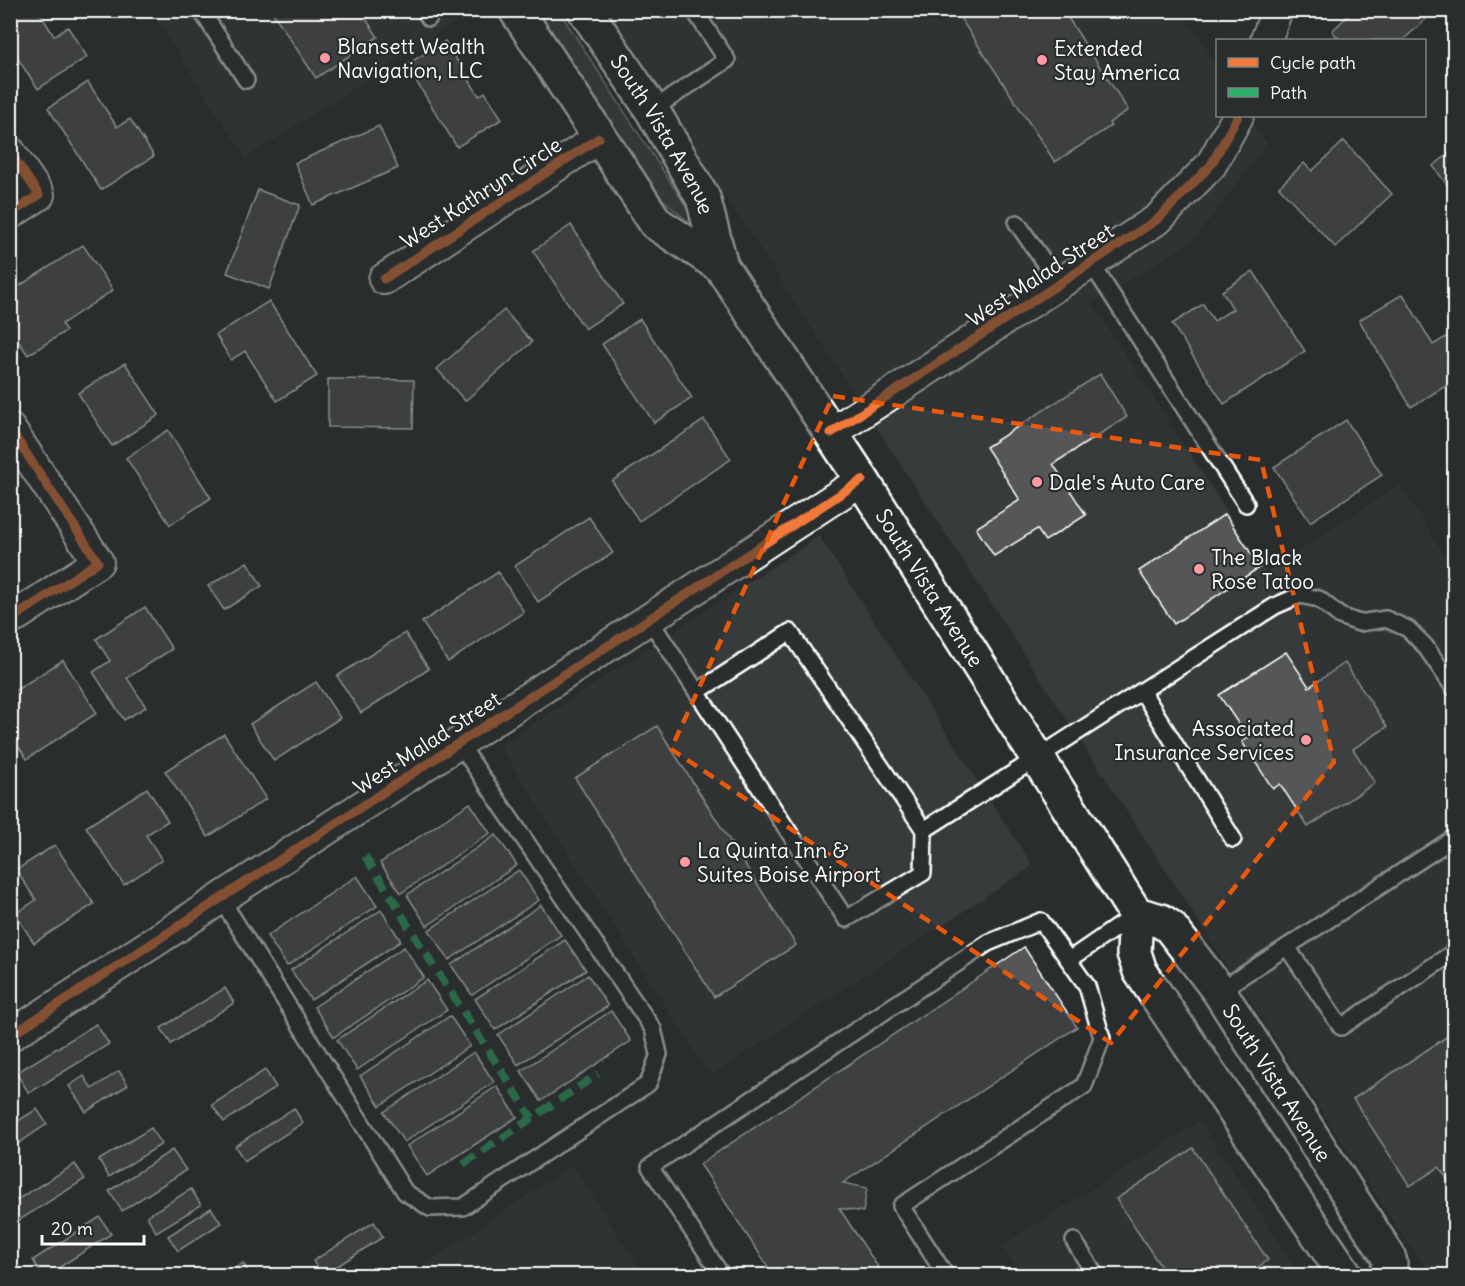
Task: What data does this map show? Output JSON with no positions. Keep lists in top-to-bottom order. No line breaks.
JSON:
{"streets":{"main road":["South Vista Avenue"],"street":["West Kathryn Circle","West Malad Street"]},"crossings":[["South Vista Avenue","West Kathryn Circle"],["South Vista Avenue","West Malad Street"]],"places":["Blansett Wealth Navigation, LLC","Extended Stay America","Dale's Auto Care","The Black Rose Tatoo","Associated Insurance Services","La Quinta Inn & Suites Boise Airport"],"legend":["Cycle path","Path"],"scale_bar":"20 m"}
